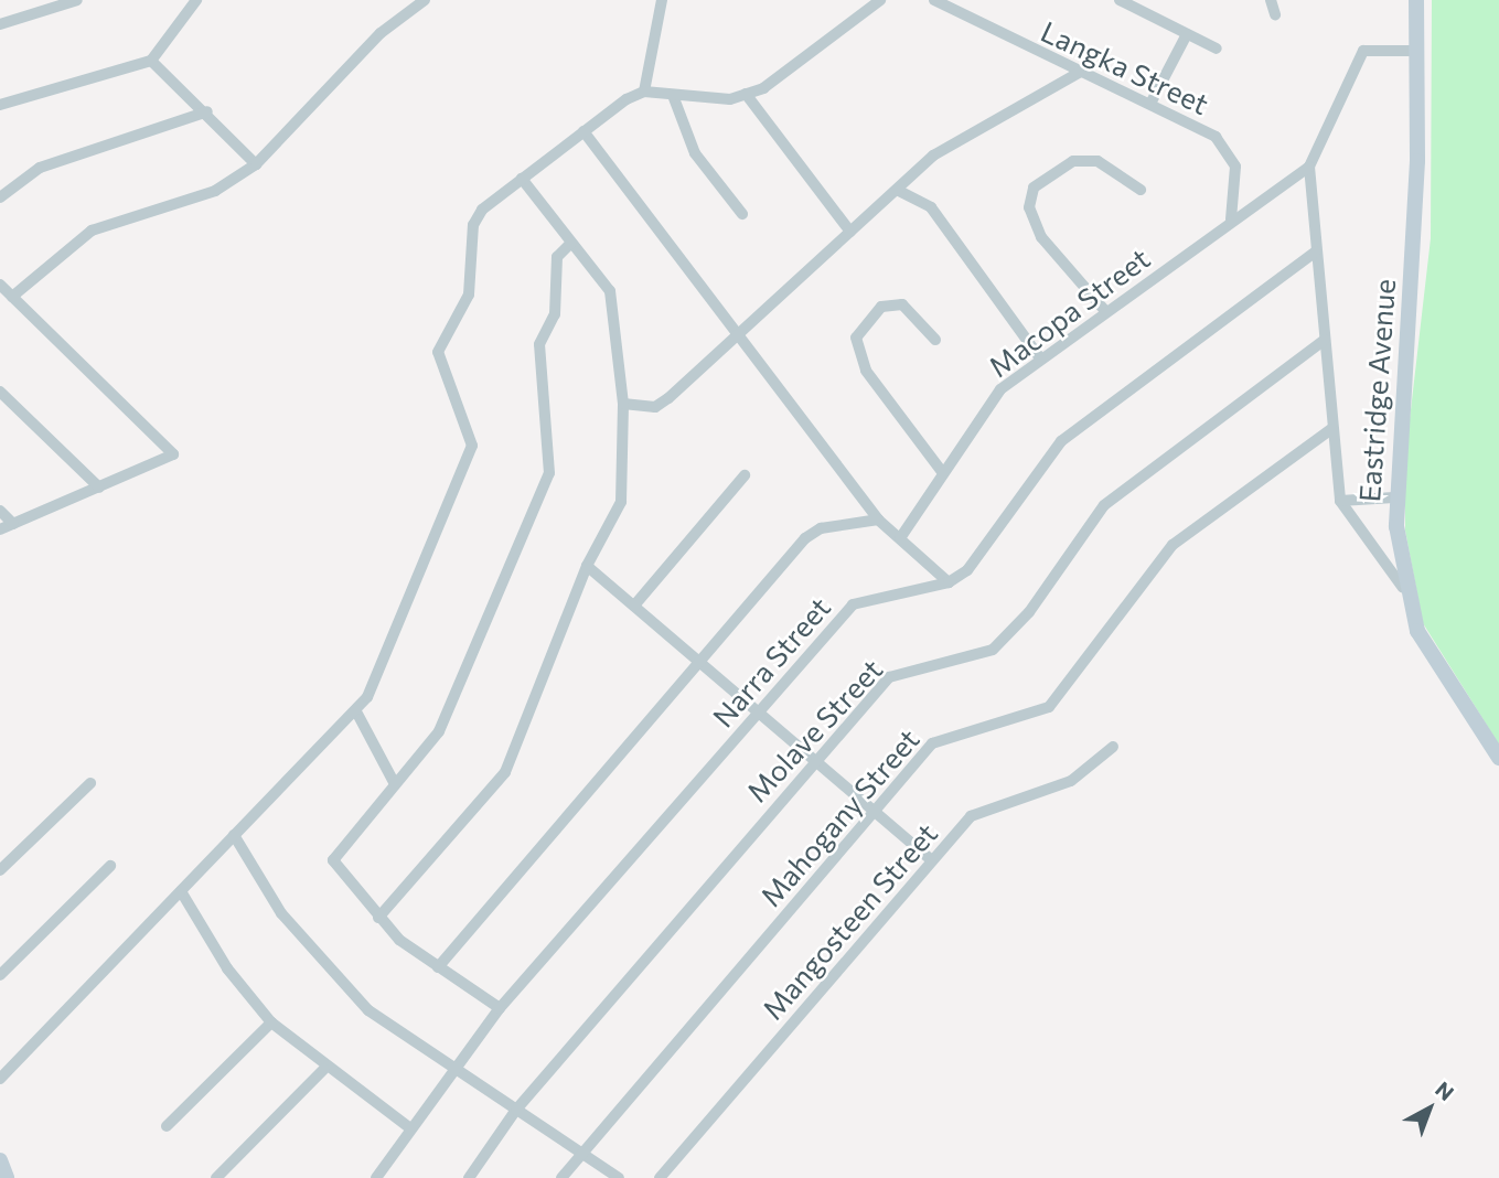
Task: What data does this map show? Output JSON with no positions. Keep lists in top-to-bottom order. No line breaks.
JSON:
{"streets":{"street":["Langka Street","Macopa Street","Eastridge Avenue","Narra Street","Molave Street","Mahogany Street","Mangosteen Street"]},"crossings":[["Langka Street","Macopa Street"]],"north":"top right"}
